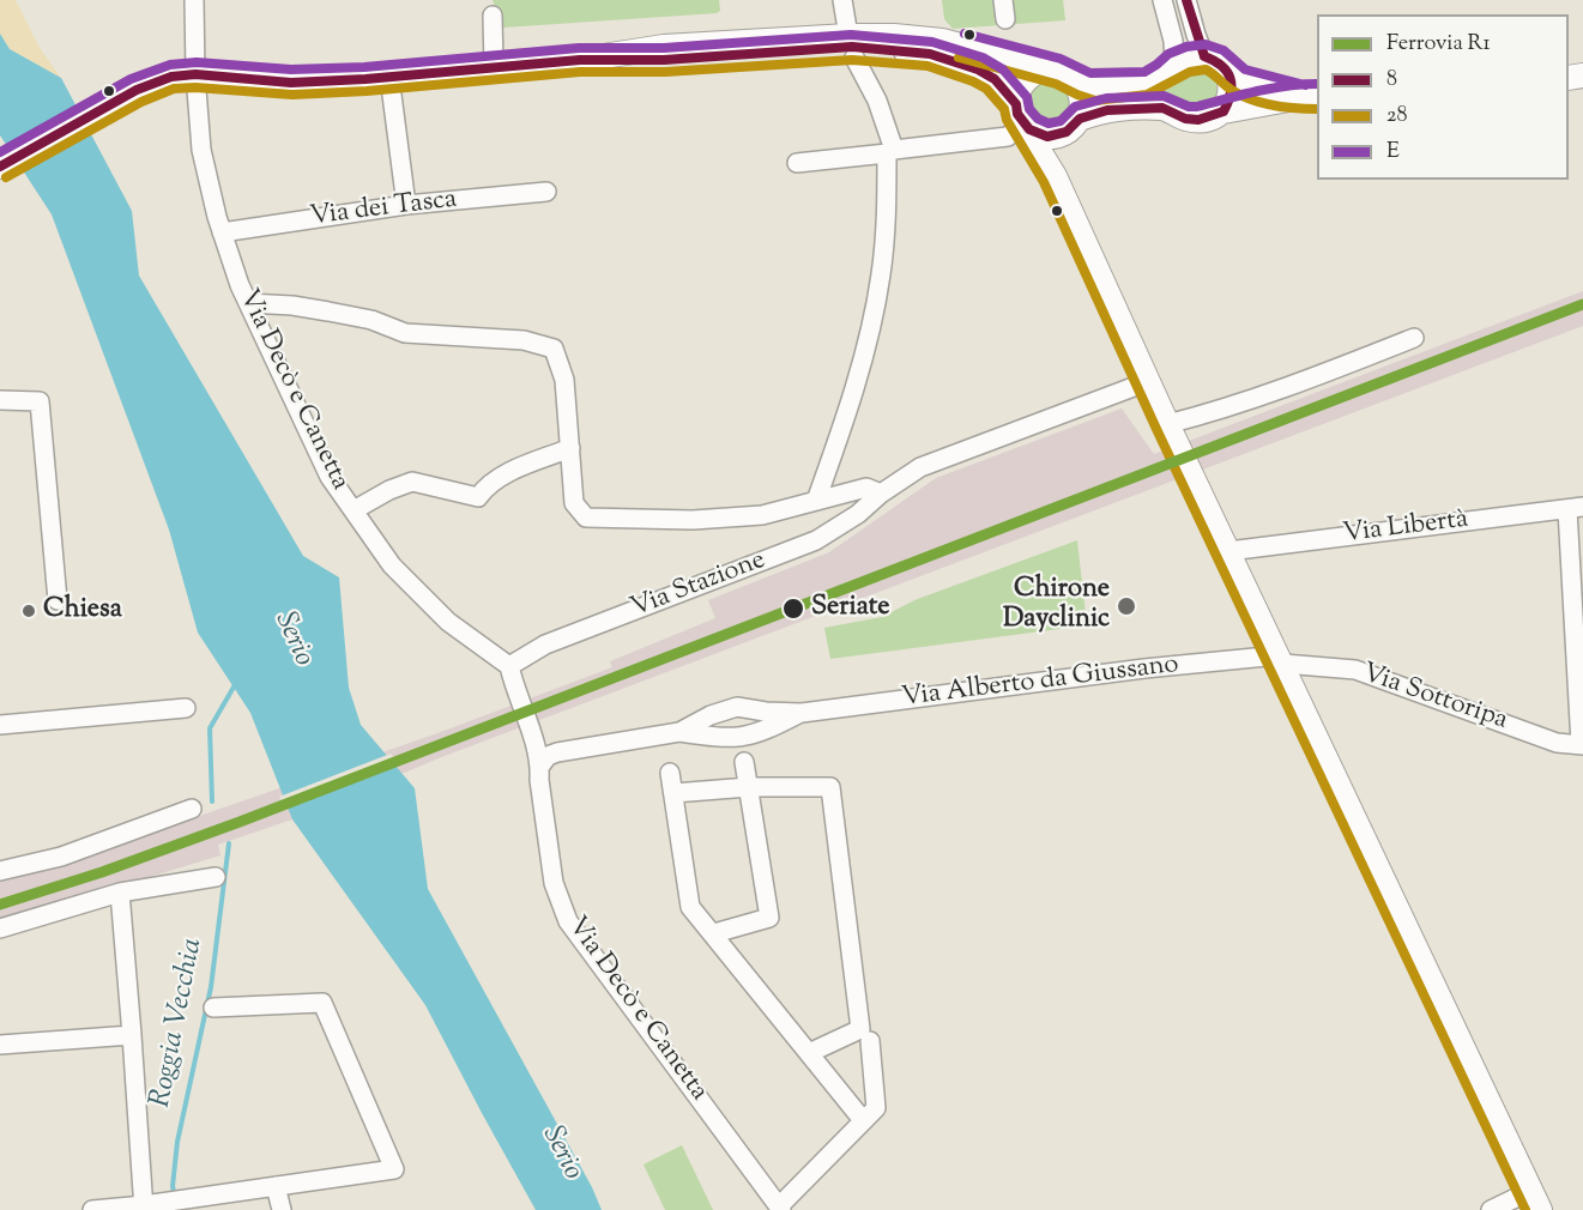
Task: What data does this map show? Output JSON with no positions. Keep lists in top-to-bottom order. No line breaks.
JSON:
{"streets":{"street":["Via dei Tasca","Via Decò e Canetta","Via Libertà","Via Stazione","Via Alberto da Giussano","Via Sottoripa"]},"crossings":[["Via dei Tasca","Via Decò e Canetta"],["Via Decò e Canetta","Via Stazione"],["Via Alberto da Giussano","Via Sottoripa"]],"water":["Serio","Roggia Vecchia"],"places":["Chirone Dayclinic","Seriate","Chiesa"],"lines":["transit line 8","transit line E","transit line 28","rail line R1"],"legend":["Ferrovia R1","8","28","E"]}
